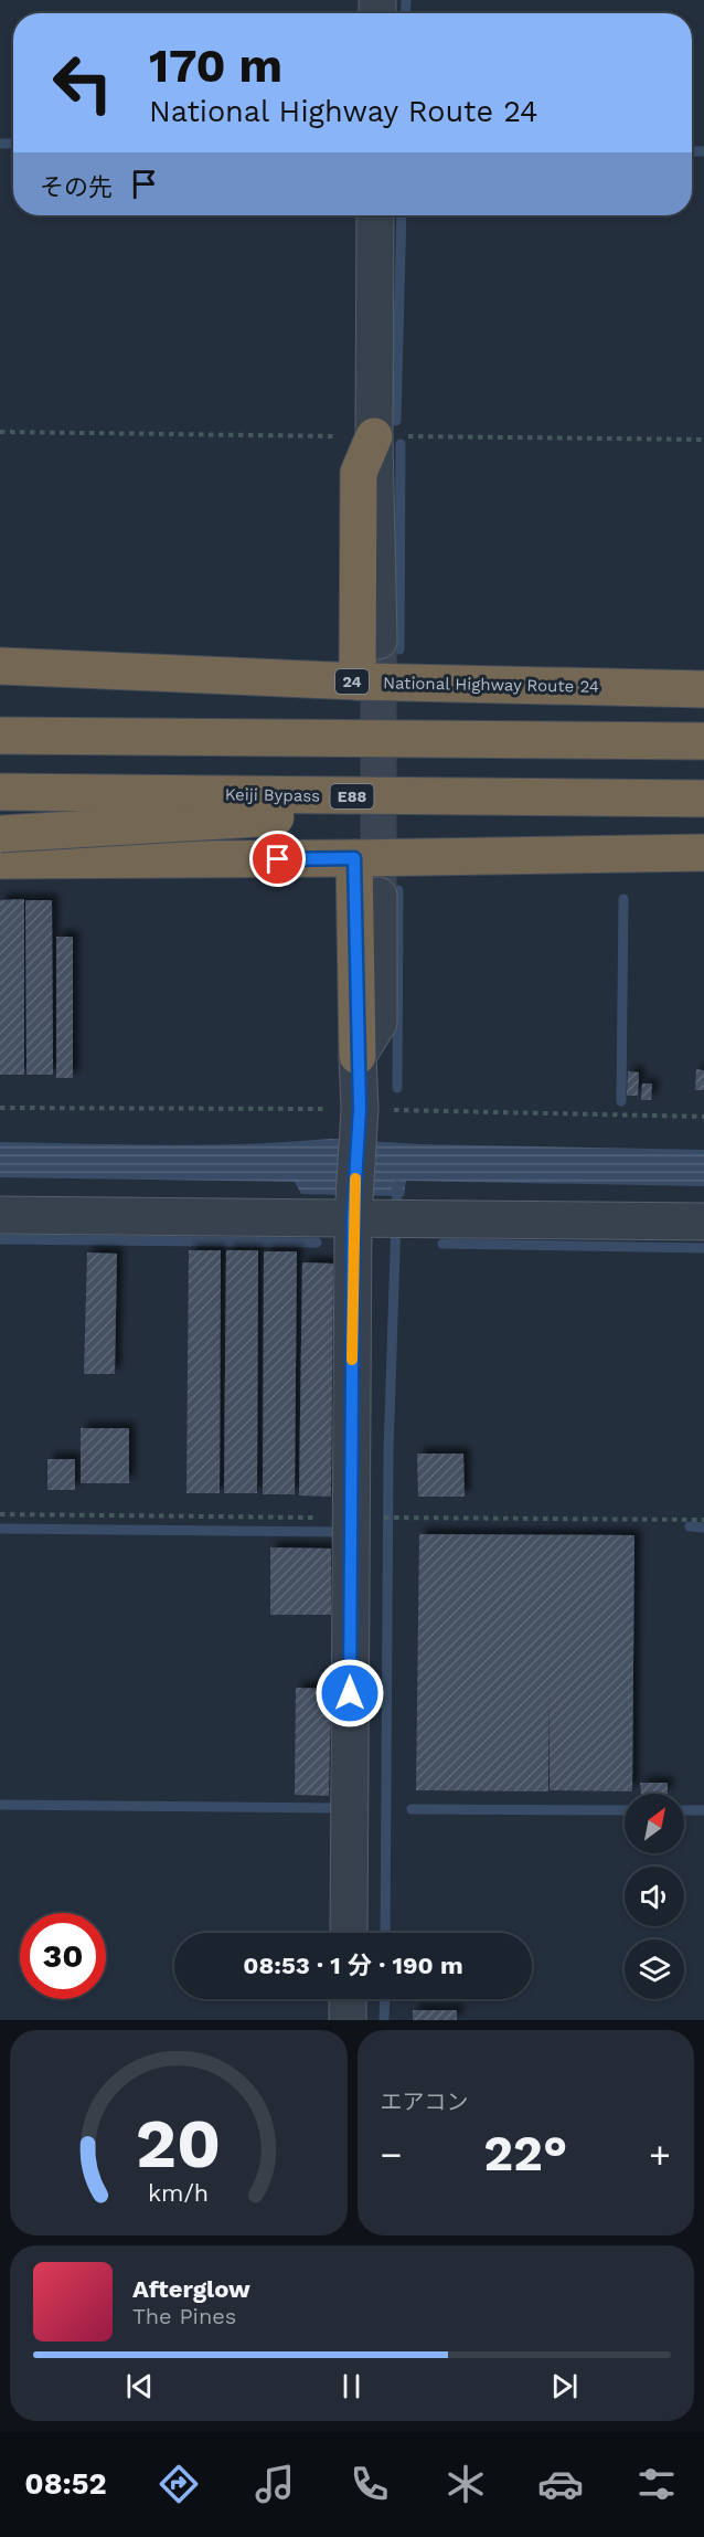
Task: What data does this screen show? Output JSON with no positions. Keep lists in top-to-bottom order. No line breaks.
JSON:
{"streets":{"highway":["24","National Highway Route 24","Keiji Bypass","E88"]},"north":"top right","page":{"turn":["170 m","National Highway Route 24"],"then":"その先","limit":"30","trip":"08:53 · 1 分 · 190 m","tile":"エアコン","heat":["−","22°","+"],"song":["Afterglow","The Pines"],"tabs":"08:52","gauge":["20","km/h"]}}
